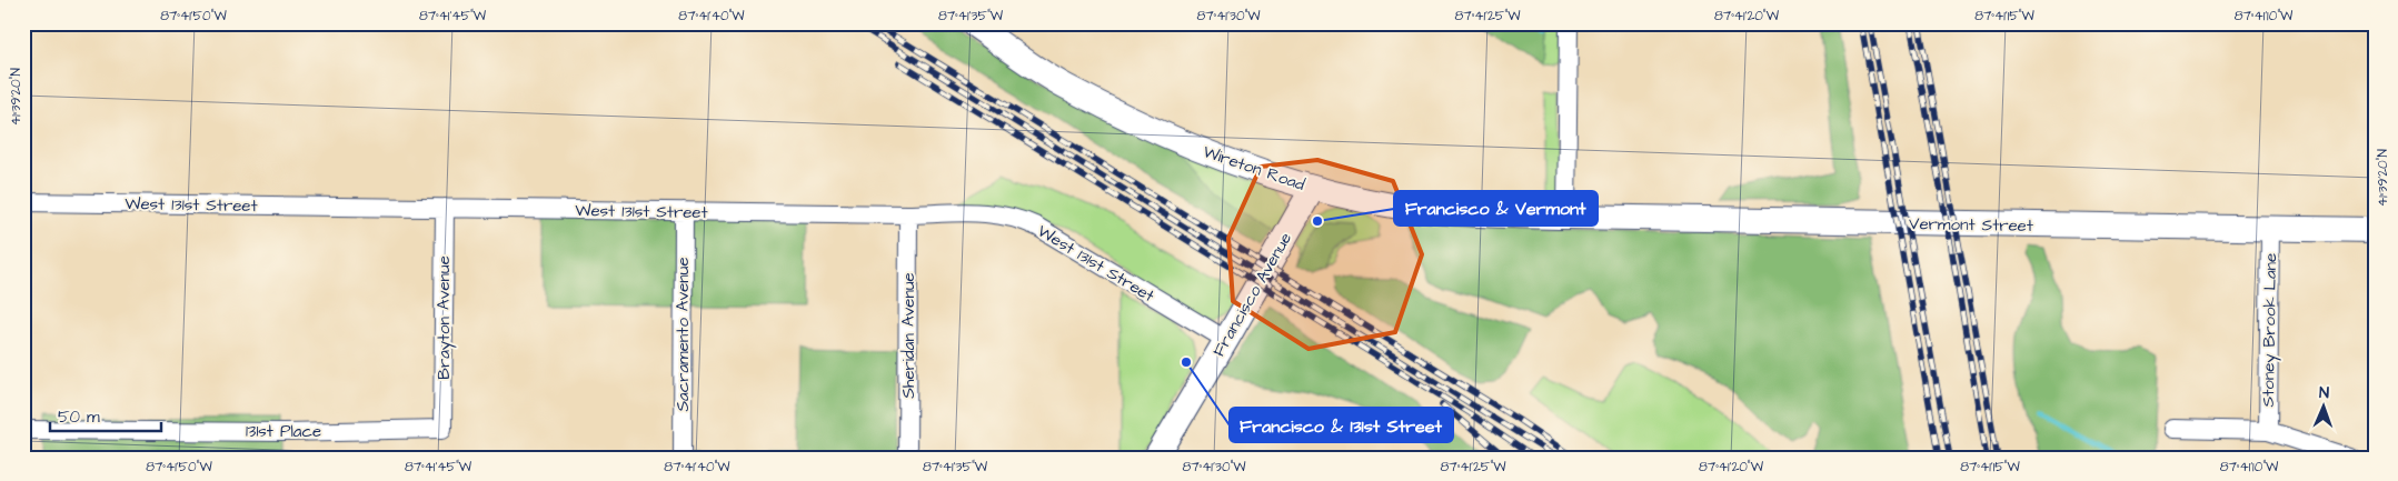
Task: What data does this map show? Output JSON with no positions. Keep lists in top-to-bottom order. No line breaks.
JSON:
{"streets":{"street":["Wireton Road","West 131st Street","Vermont Street","Francisco Avenue","Brayton Avenue","Stoney Brook Lane","Sacramento Avenue","Sheridan Avenue","131st Place"]},"crossings":[["Wireton Road","Vermont Street"],["Wireton Road","Francisco Avenue"],["West 131st Street","Francisco Avenue"],["West 131st Street","Brayton Avenue"],["West 131st Street","Sacramento Avenue"],["West 131st Street","Sheridan Avenue"],["Vermont Street","Stoney Brook Lane"],["Brayton Avenue","131st Place"]],"places":["Francisco & Vermont","Francisco & 131st Street"],"scale_bar":"50 m","north":"top","coordinates":["87°41'50\"W","87°41'45\"W","87°41'40\"W","87°41'35\"W","87°41'30\"W","87°41'25\"W","87°41'20\"W","87°41'15\"W","87°41'10\"W","41°39'20\"N"]}
